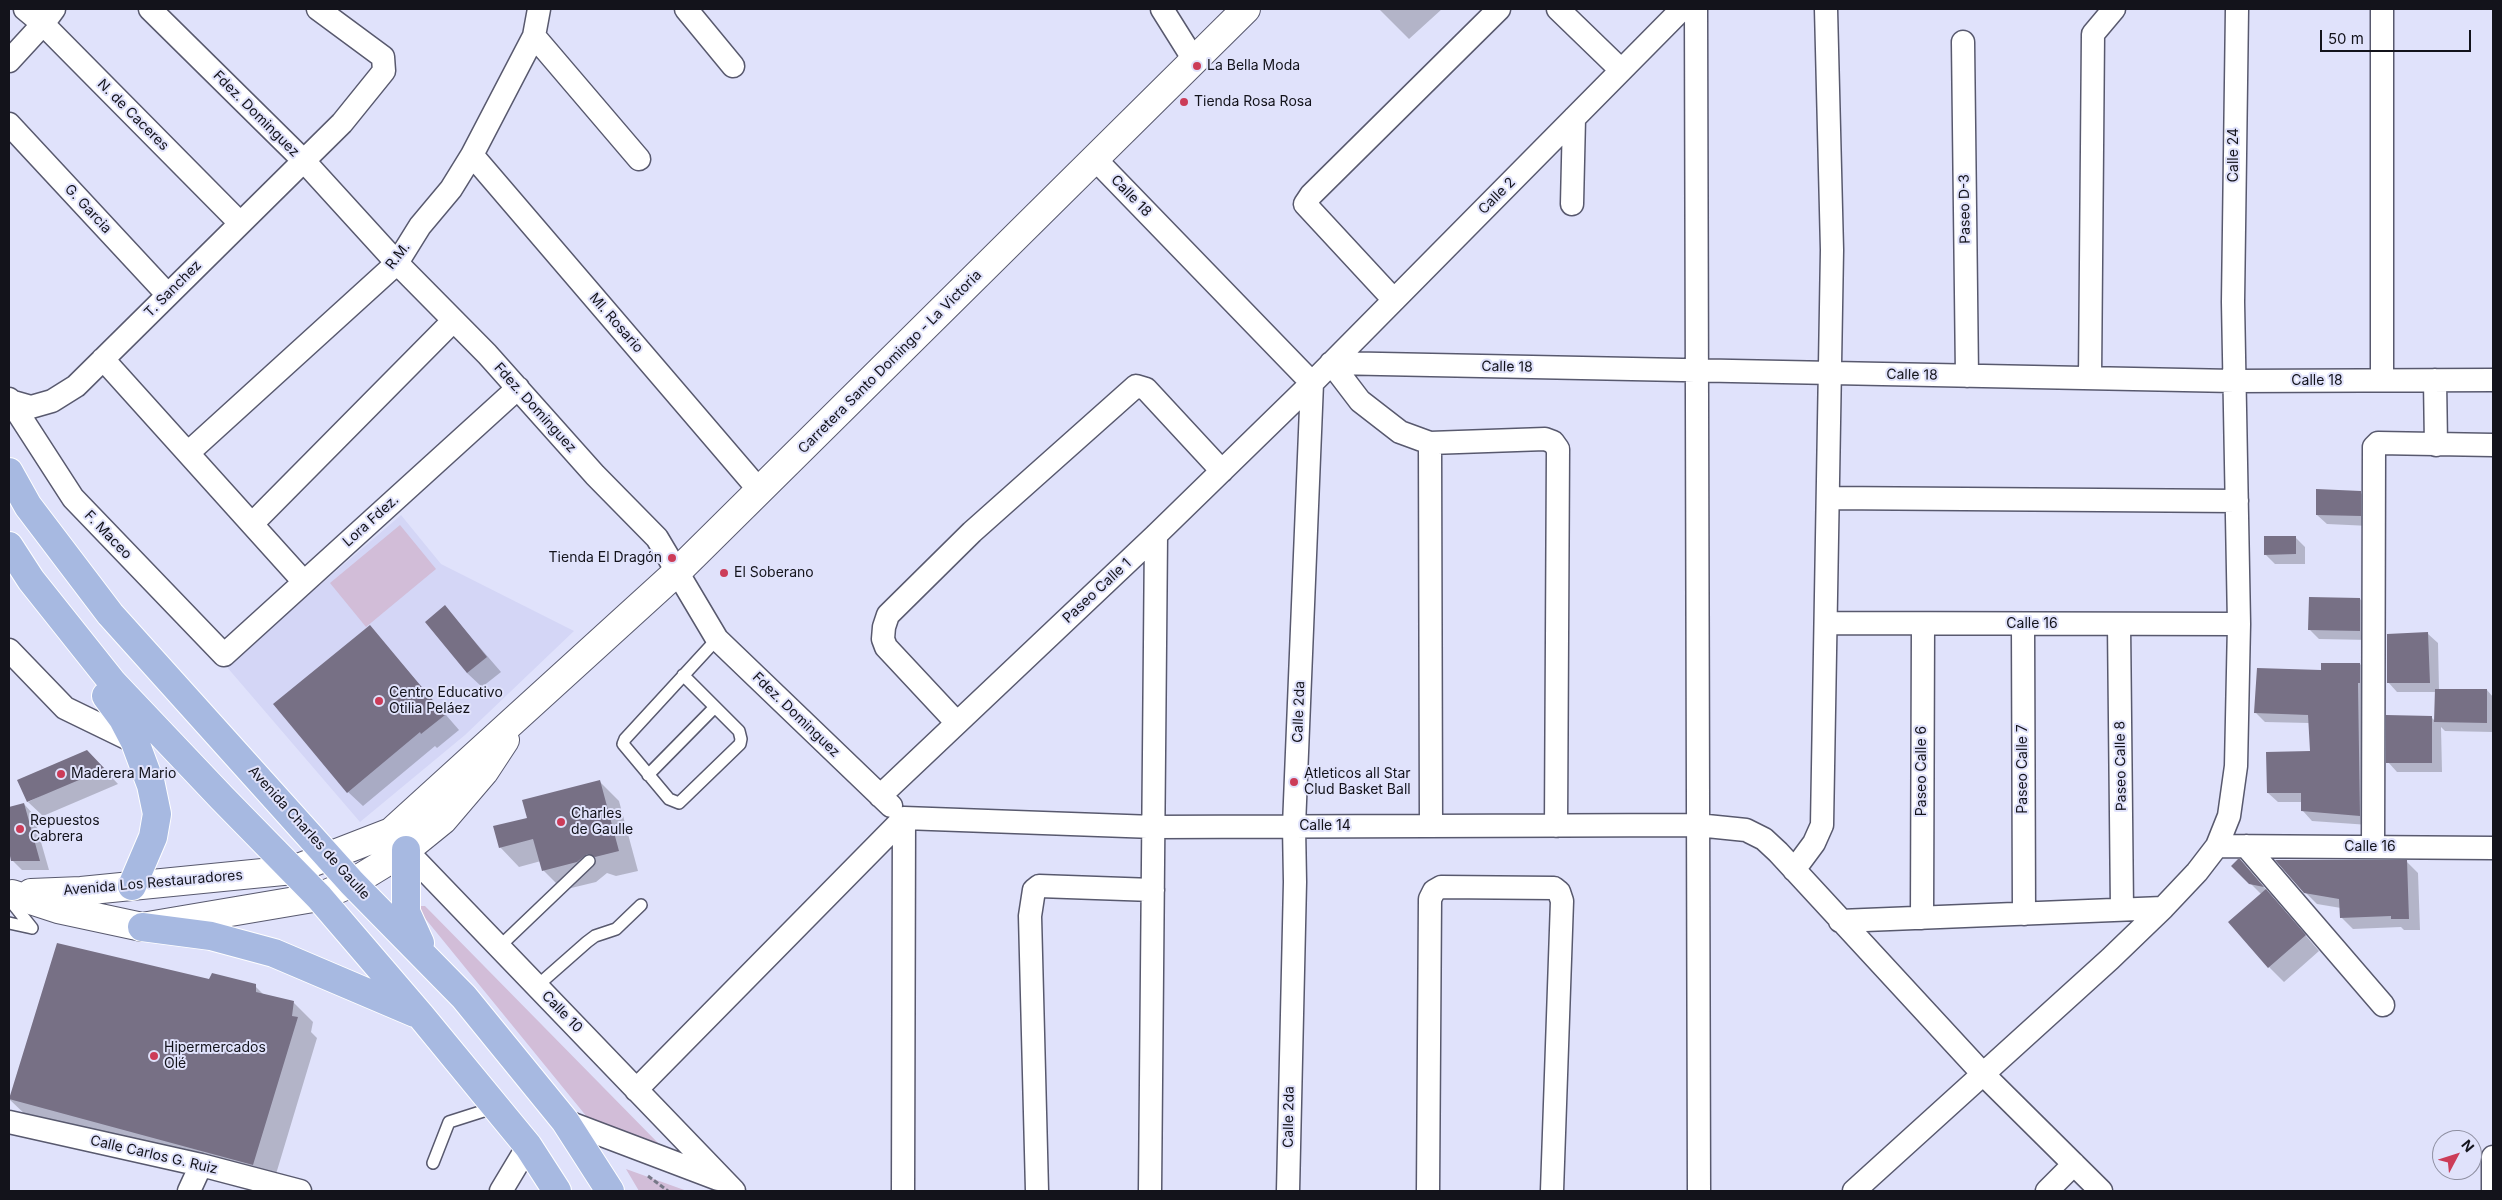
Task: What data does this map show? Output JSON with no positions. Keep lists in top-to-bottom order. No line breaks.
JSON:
{"streets":{"main road":["Carretera Santo Domingo - La Victoria","Avenida Charles de Gaulle","Avenida Los Restauradores"],"street":["Fdez. Dominguez","N. de Caceres","Calle 24","Calle 18","Calle 2","G. Garcia","Paseo D-3","R.M.","T. Sanchez","Ml. Rosario","Lora Fdez.","F. Maceo","Paseo Calle 1","Calle 16","Calle 2da","Paseo Calle 8","Paseo Calle 7","Paseo Calle 6","Calle 14","Calle 10","Calle Carlos G. Ruiz"]},"crossings":[["Fdez. Dominguez","R.M."],["Fdez. Dominguez","T. Sanchez"],["Fdez. Dominguez","Carretera Santo Domingo - La Victoria"],["Fdez. Dominguez","Lora Fdez."],["Fdez. Dominguez","Paseo Calle 1"],["Fdez. Dominguez","Calle 14"],["N. de Caceres","T. Sanchez"],["Calle 24","Calle 18"],["Calle 24","Calle 16"],["Calle 18","Calle 2"],["Calle 18","Paseo D-3"],["Calle 18","Carretera Santo Domingo - La Victoria"],["Calle 18","Paseo Calle 1"],["Calle 18","Calle 2da"],["Calle 2","Paseo Calle 1"],["Calle 2","Calle 2da"],["G. Garcia","T. Sanchez"],["R.M.","Ml. Rosario"],["T. Sanchez","F. Maceo"],["Ml. Rosario","Carretera Santo Domingo - La Victoria"],["Carretera Santo Domingo - La Victoria","Avenida Charles de Gaulle"],["Carretera Santo Domingo - La Victoria","Avenida Los Restauradores"],["Carretera Santo Domingo - La Victoria","Calle 10"],["Lora Fdez.","F. Maceo"],["Paseo Calle 1","Calle 2da"],["Calle 16","Paseo Calle 8"],["Calle 16","Paseo Calle 7"],["Calle 16","Paseo Calle 6"],["Calle 2da","Calle 14"]],"places":["La Bella Moda","Tienda Rosa Rosa","Tienda El Dragón","El Soberano","Centro Educativo Otilia Peláez","Maderera Mario","Atleticos all Star Clud Basket Ball","Charles de Gaulle","Repuestos Cabrera","Hipermercados Olé"],"scale_bar":"50 m","north":"top right"}
